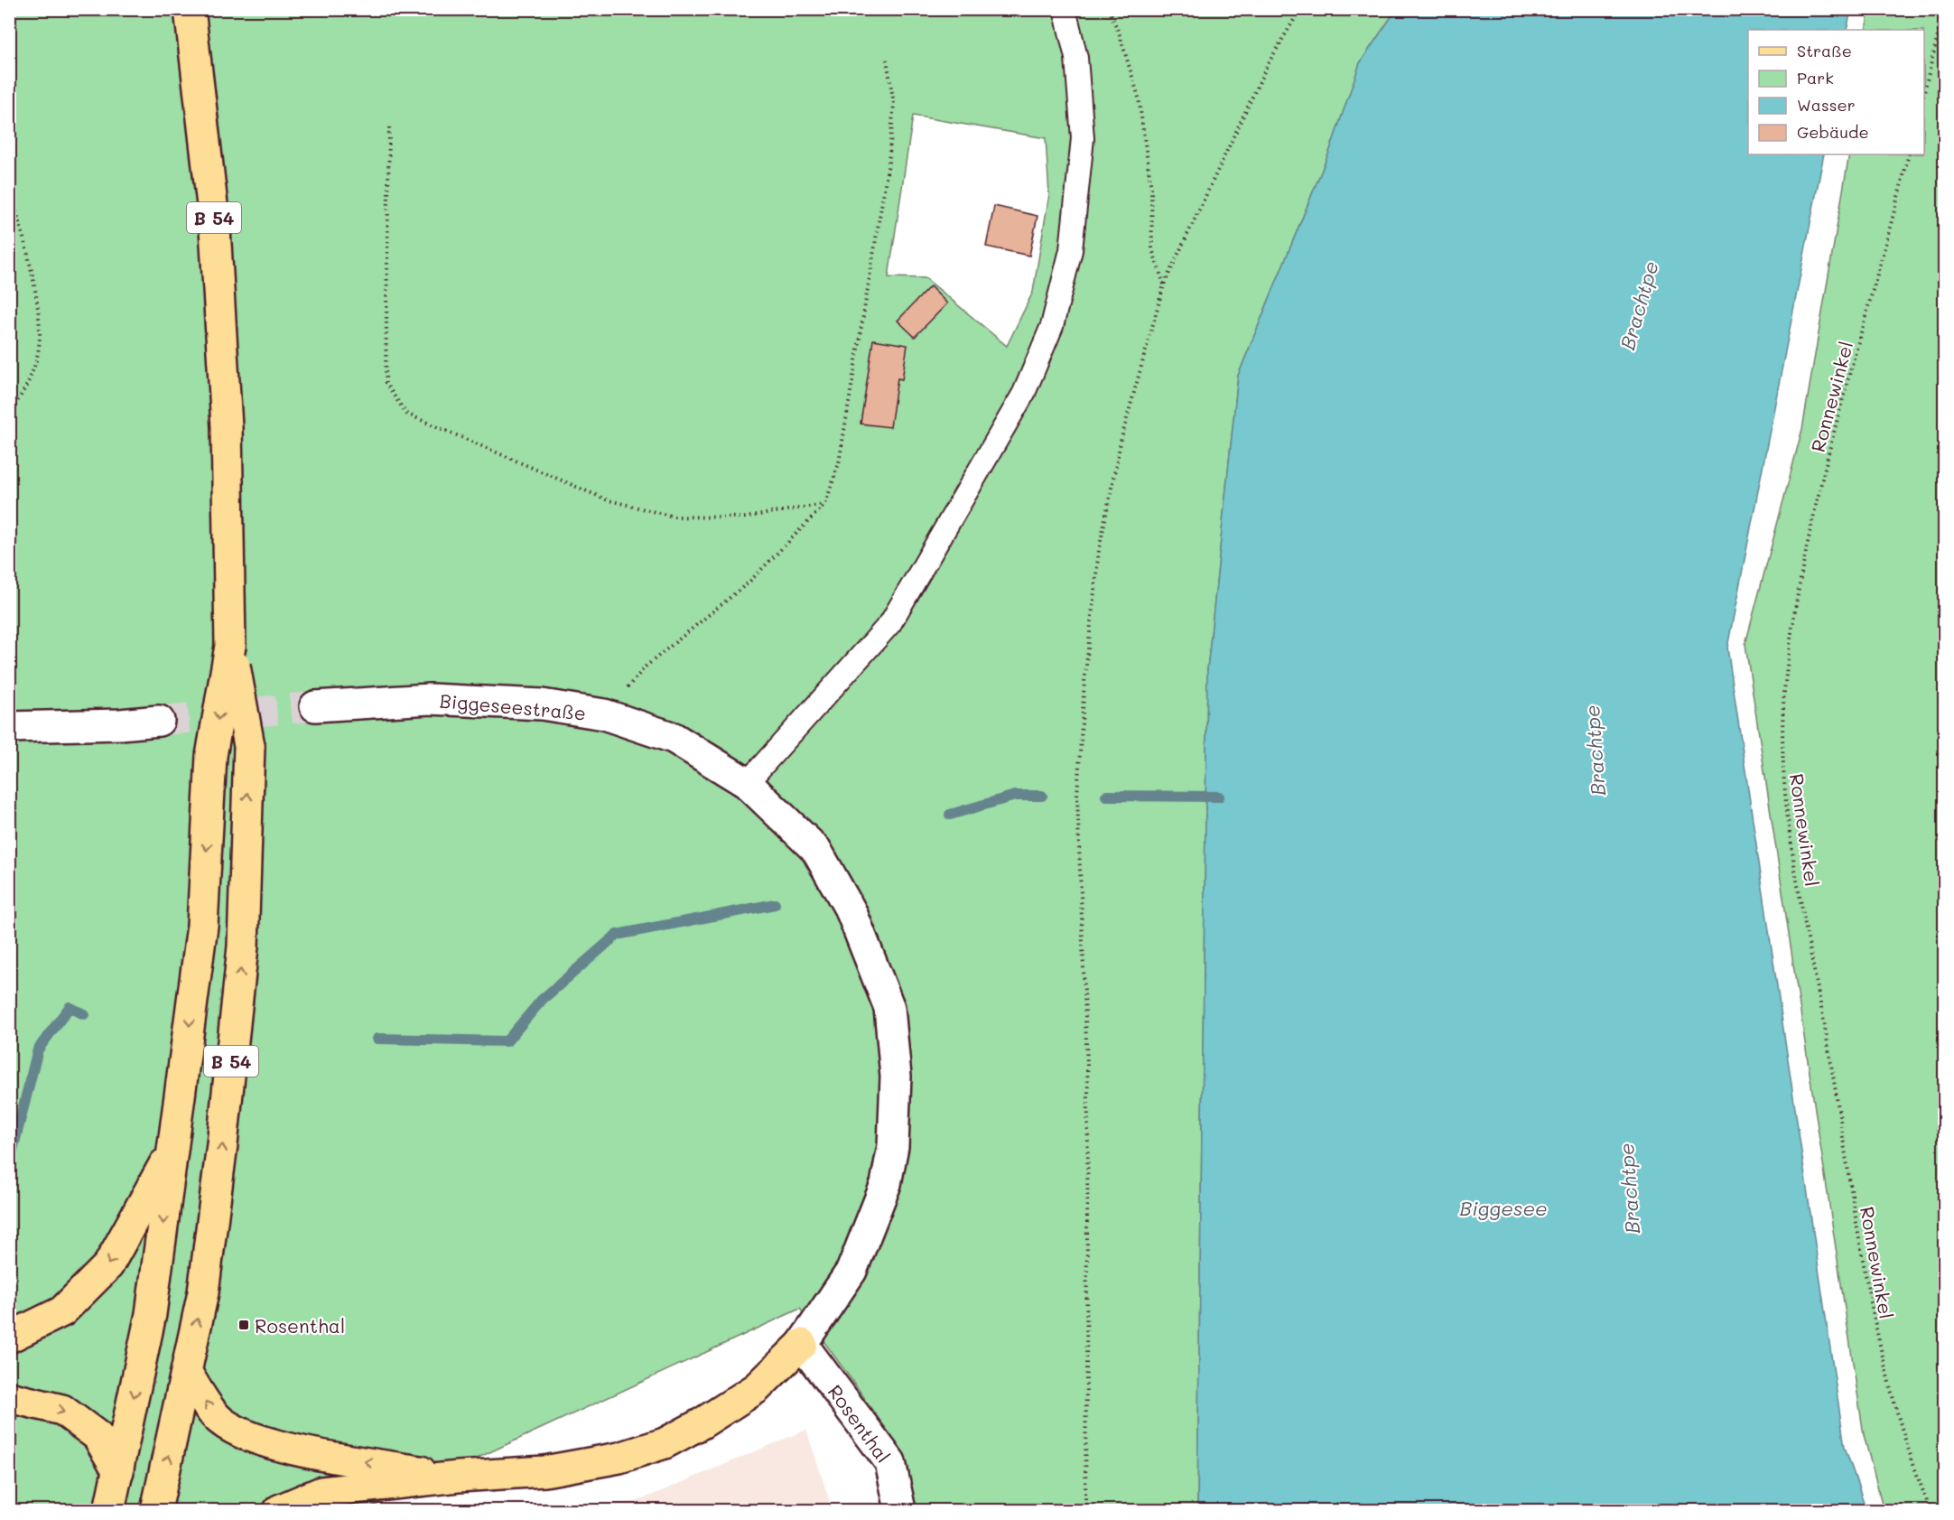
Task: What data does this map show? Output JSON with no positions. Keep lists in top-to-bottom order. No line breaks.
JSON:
{"streets":{"main road":["B 54"],"street":["Biggeseestraße","Rosenthal"],"path":["Ronnewinkel"]},"crossings":[["Biggeseestraße","Rosenthal"]],"water":["Brachtpe","Biggesee"],"places":{"transit":["Rosenthal"]},"legend":["Straße","Park","Wasser","Gebäude"]}
